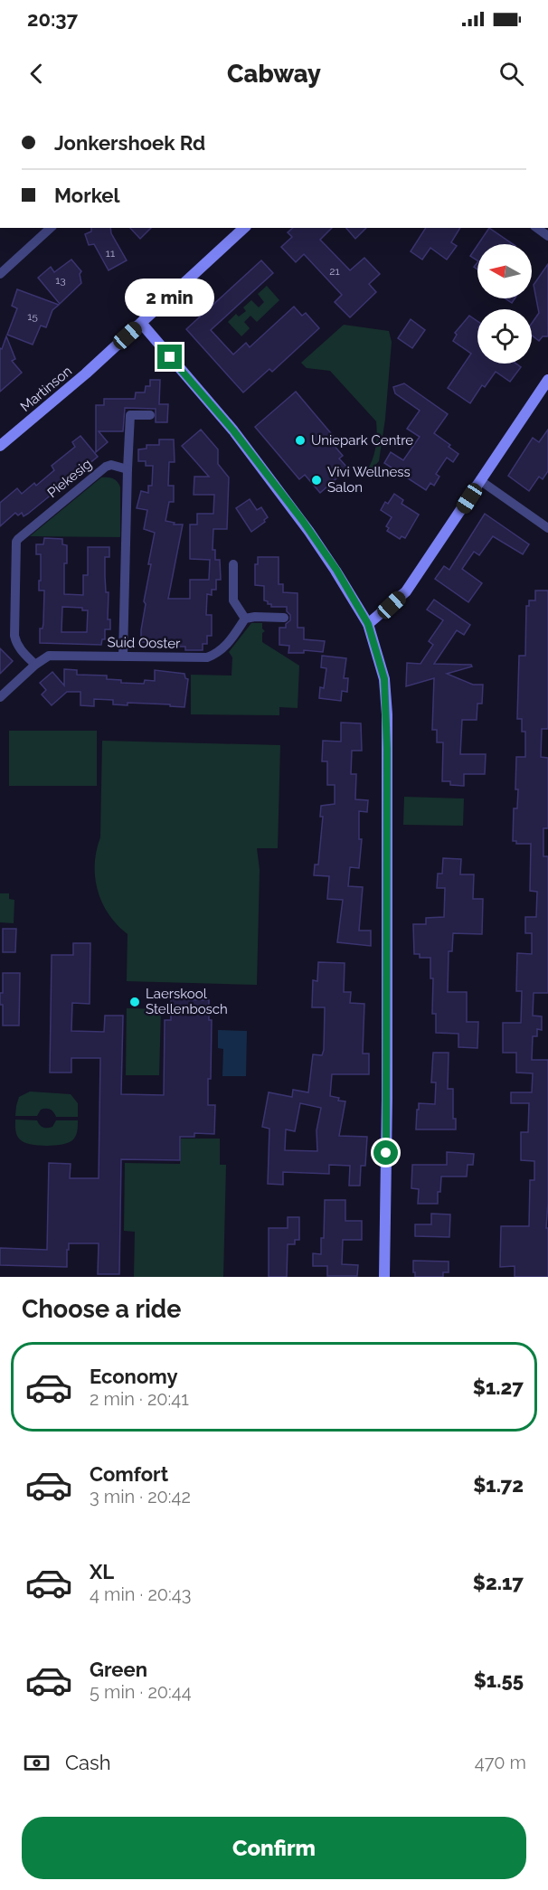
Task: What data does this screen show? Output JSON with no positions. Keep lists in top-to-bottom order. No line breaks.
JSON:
{"streets":{"street":["Martinson","Piekesig","Suid Ooster"]},"crossings":[["Piekesig","Suid Ooster"]],"places":["Uniepark Centre","Vivi Wellness Salon","Laerskool Stellenbosch"],"house_numbers":["11","21","13","15"],"north":"left","page":{"status":"20:37","header":"Cabway","banner":["Jonkershoek Rd","Morkel"],"bubble":"2 min","heading":"Choose a ride","list":[{"name":"Economy","note":"2 min · 20:41","value":"$1.27"},{"name":"Comfort","note":"3 min · 20:42","value":"$1.72"},{"name":"XL","note":"4 min · 20:43","value":"$2.17"},{"name":"Green","note":"5 min · 20:44","value":"$1.55"}],"pay":["Cash","470 m"],"buttons":"Confirm"}}
